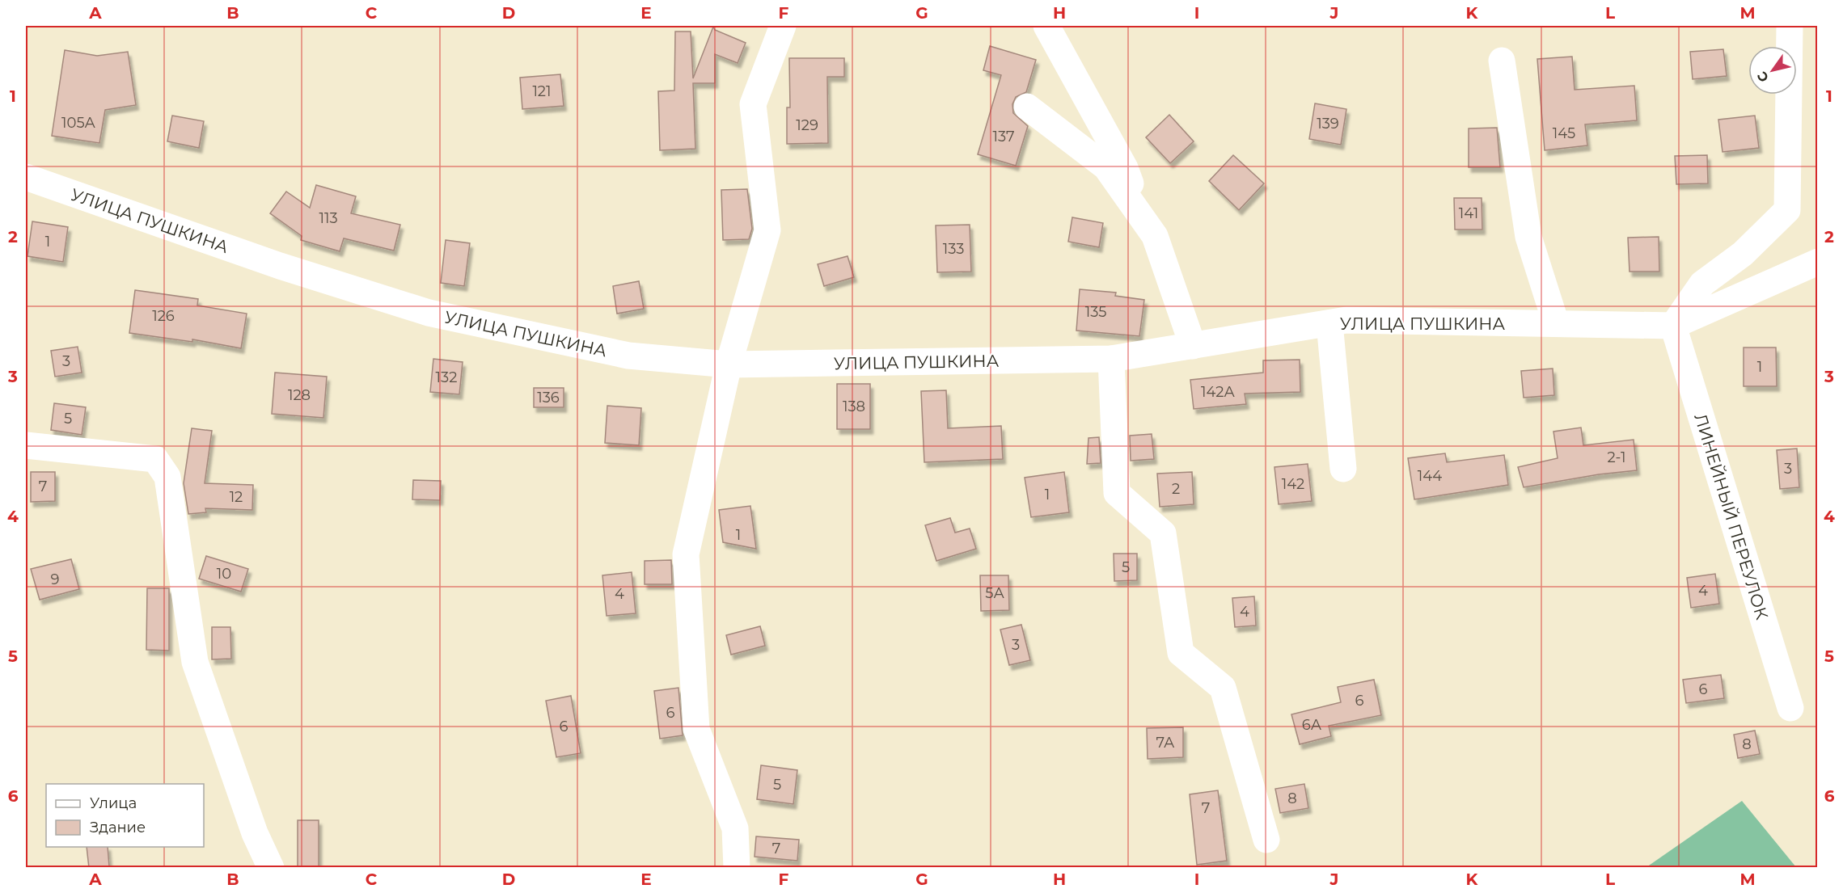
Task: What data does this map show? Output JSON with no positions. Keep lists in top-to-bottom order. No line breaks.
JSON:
{"streets":{"street":["УЛИЦА ПУШКИНА","ЛИНЕЙНЫЙ ПЕРЕУЛОК"]},"crossings":[["УЛИЦА ПУШКИНА","ЛИНЕЙНЫЙ ПЕРЕУЛОК"]],"house_numbers":["121","105А","139","129","145","137","141","113","1","133","135","126","3","1","132","142А","128","136","138","5","2-1","3","144","142","7","2","1","12","1","5","10","9","4","5А","4","4","3","6","6","6","6А","6","7А","8","5","8","7","7"],"legend":["Улица","Здание"],"north":"bottom left","grid":{"columns":["A","B","C","D","E","F","G","H","I","J","K","L","M"],"rows":["1","2","3","4","5","6"]}}
